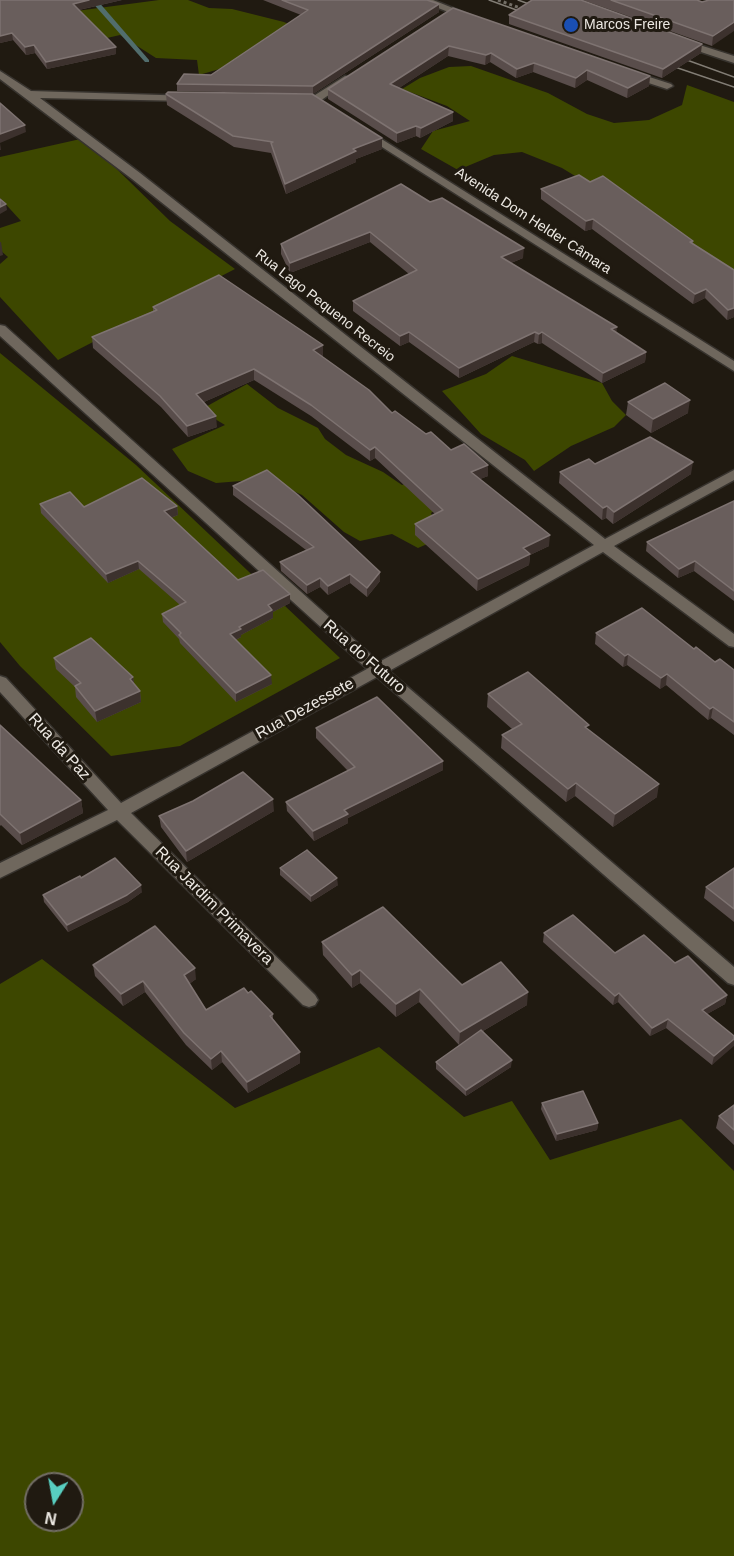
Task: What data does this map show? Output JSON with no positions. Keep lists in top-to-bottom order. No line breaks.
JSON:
{"streets":{"street":["Avenida Dom Helder Câmara","Rua Lago Pequeno Recreio","Rua do Futuro","Rua Dezessete","Rua da Paz","Rua Jardim Primavera"]},"crossings":[["Rua Lago Pequeno Recreio","Rua Dezessete"],["Rua do Futuro","Rua Dezessete"],["Rua Dezessete","Rua da Paz"],["Rua Dezessete","Rua Jardim Primavera"],["Rua da Paz","Rua Jardim Primavera"]],"places":["Marcos Freire"],"north":"bottom"}
